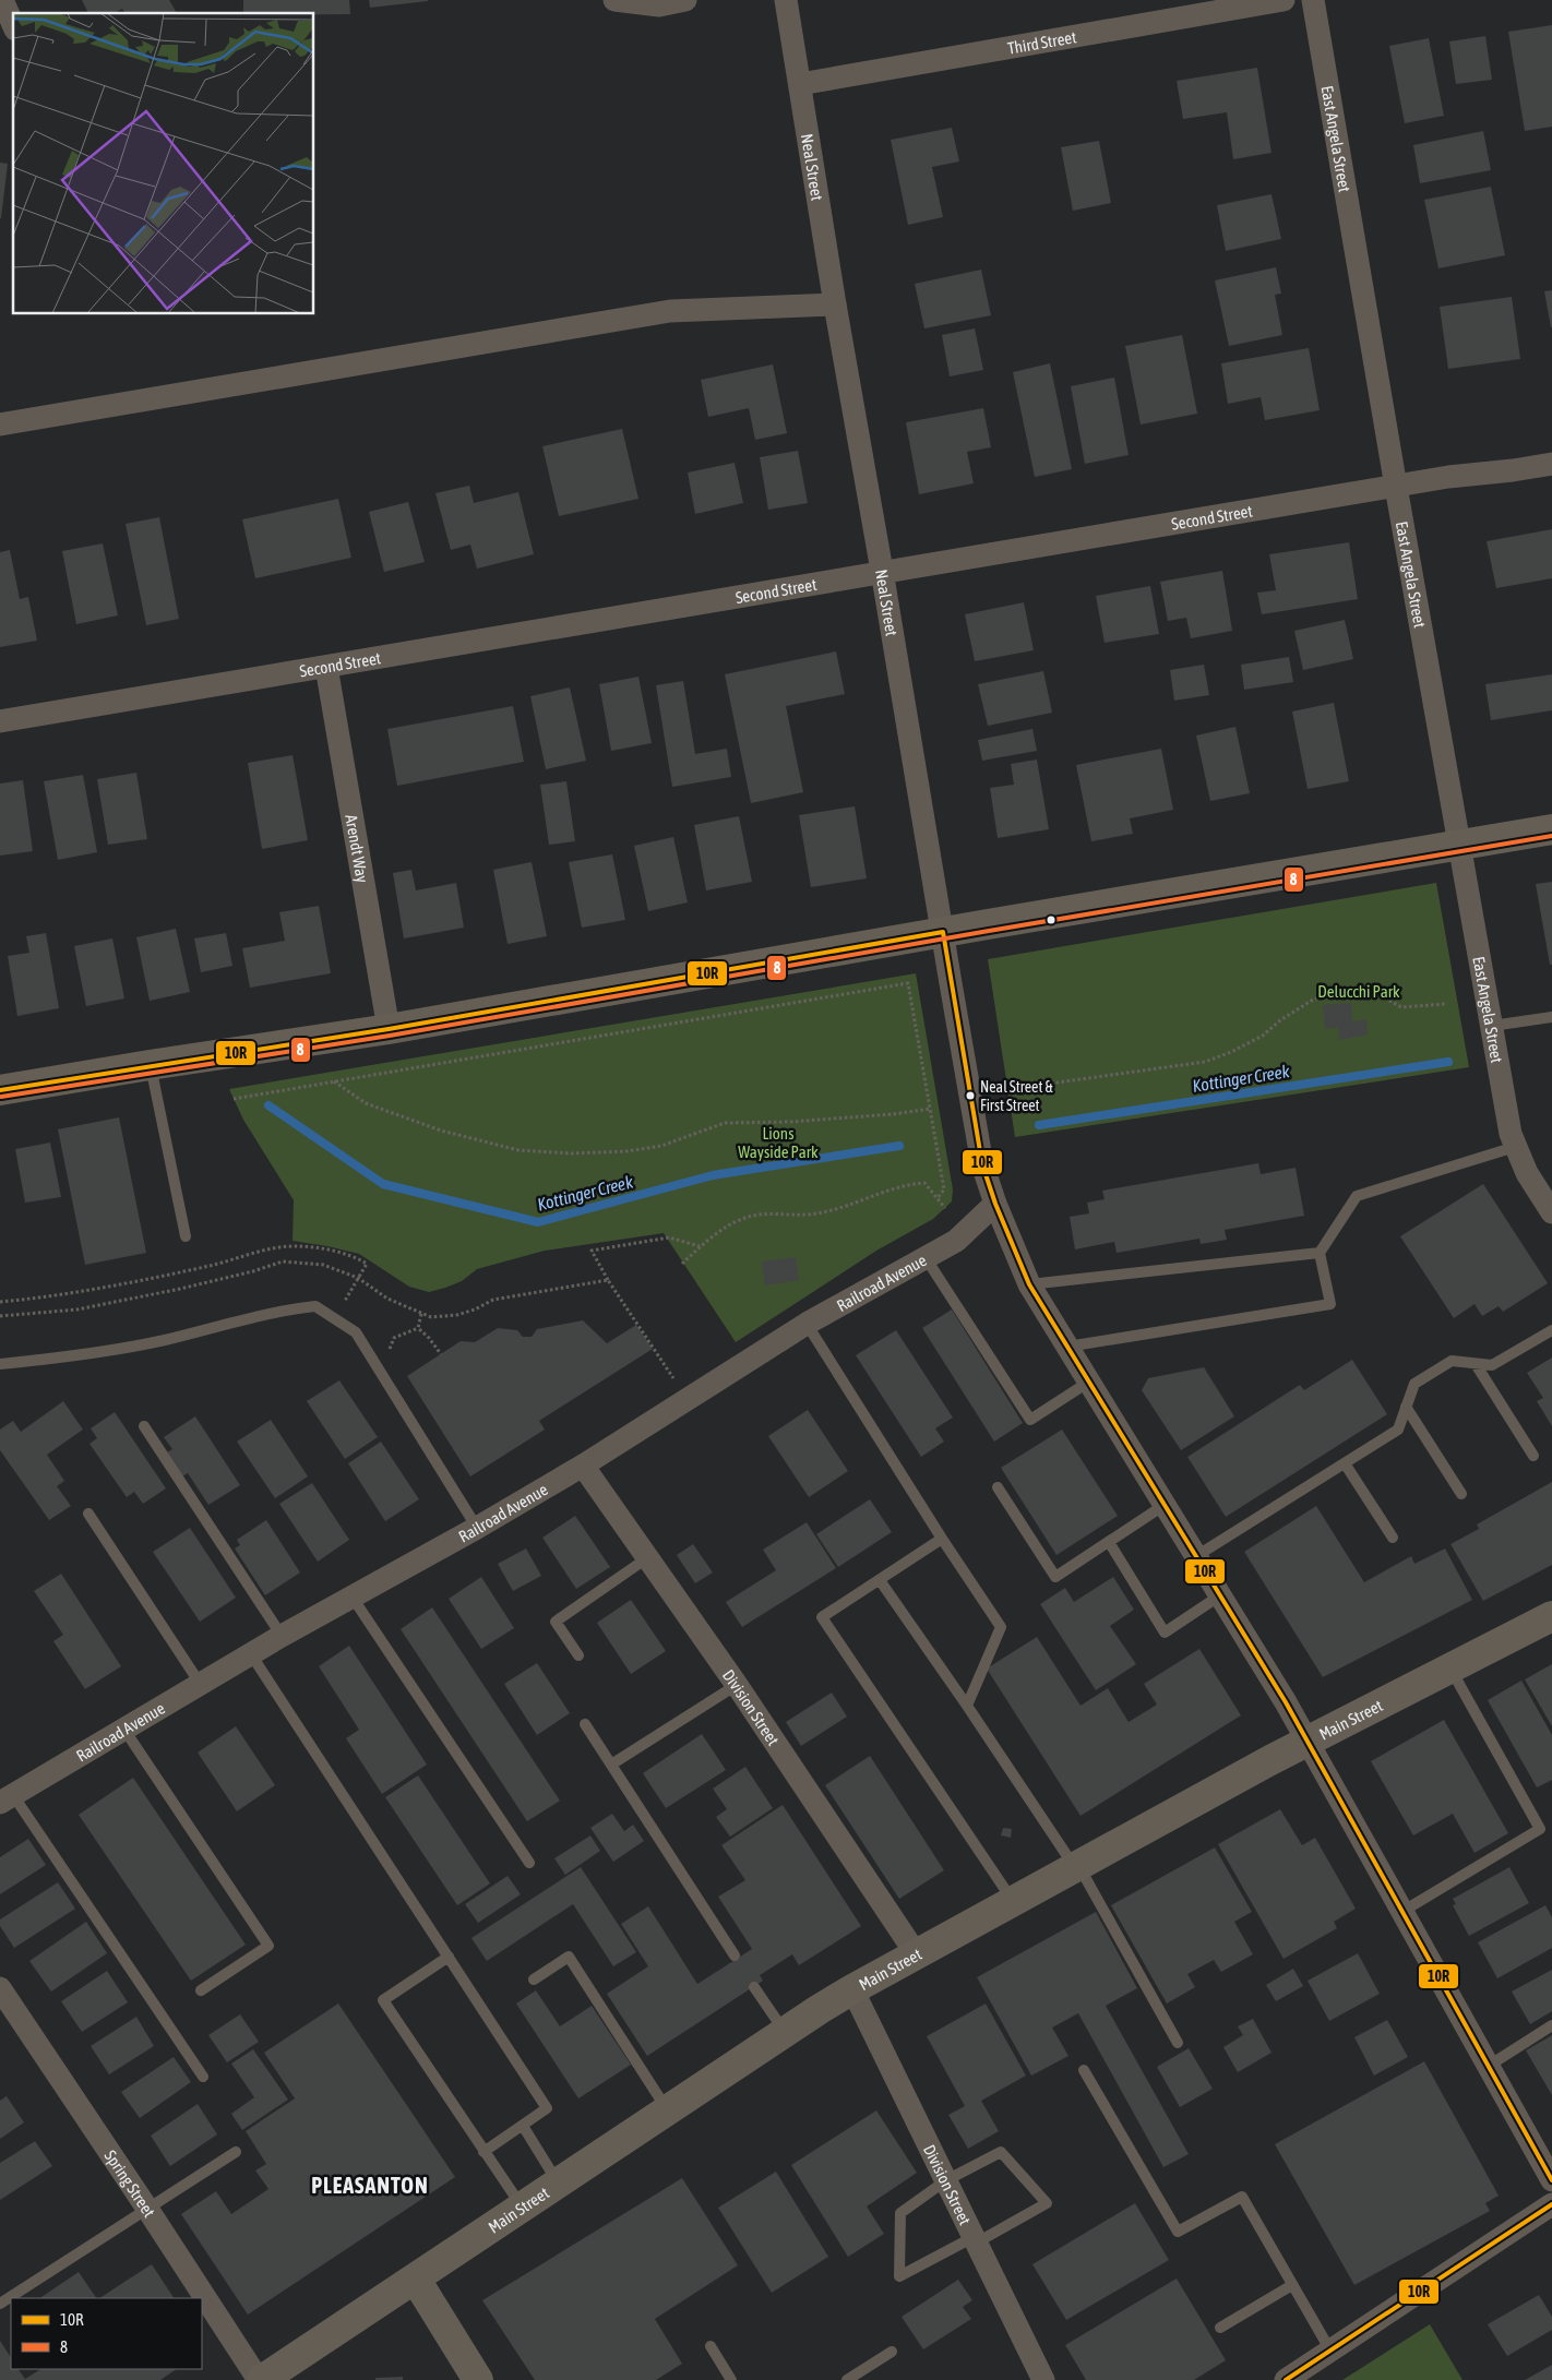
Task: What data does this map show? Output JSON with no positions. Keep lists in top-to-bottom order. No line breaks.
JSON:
{"streets":{"street":["Third Street","East Angela Street","Neal Street","Second Street","Arendt Way","Railroad Avenue","Division Street","Main Street","Spring Street"]},"crossings":[["Third Street","Neal Street"],["East Angela Street","Second Street"],["Neal Street","Second Street"],["Neal Street","Railroad Avenue"],["Neal Street","Main Street"],["Second Street","Arendt Way"],["Railroad Avenue","Division Street"],["Division Street","Main Street"],["Main Street","Spring Street"]],"districts":["PLEASANTON"],"water":["Kottinger Creek"],"parks":["Delucchi Park","Lions Wayside Park"],"places":["Neal Street & First Street"],"lines":["transit line 8","transit line 10R"],"legend":["10R","8"]}
